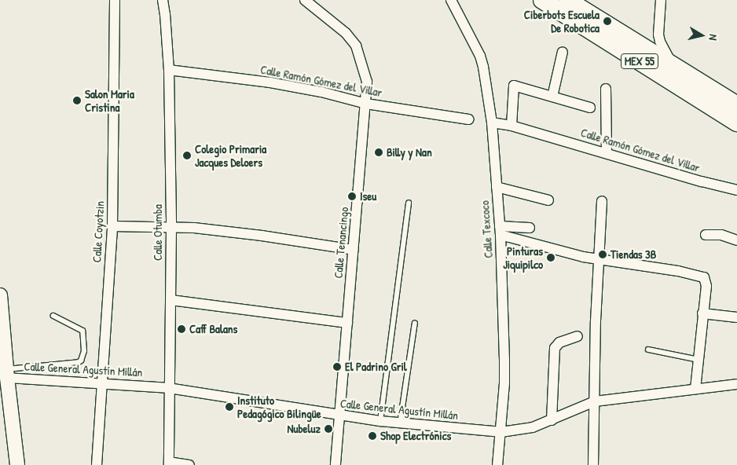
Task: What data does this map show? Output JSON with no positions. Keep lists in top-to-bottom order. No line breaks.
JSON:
{"streets":{"highway":["MEX 55"],"street":["Calle Ramón Gómez del Villar","Calle Texcoco","Calle Coyotzin","Calle Otumba","Calle Tenancingo","Calle General Agustín Millán"]},"crossings":[["Calle Ramón Gómez del Villar","Calle Texcoco"],["Calle Ramón Gómez del Villar","Calle Otumba"],["Calle Ramón Gómez del Villar","Calle Tenancingo"],["Calle Texcoco","Calle General Agustín Millán"],["Calle Coyotzin","Calle General Agustín Millán"],["Calle Otumba","Calle General Agustín Millán"],["Calle Tenancingo","Calle General Agustín Millán"]],"places":["Ciberbots Escuela De Robotica","Salon Maria Cristina","Billy y Nan","Colegio Primaria Jacques Deloers","Iseu","Tiendas 3B","Pinturas Jiquipilco","Caff Balans","El Padrino Gril","Instituto Pedagógico Bilingüe","Nubeluz","Shop Electrónics"],"north":"right"}
